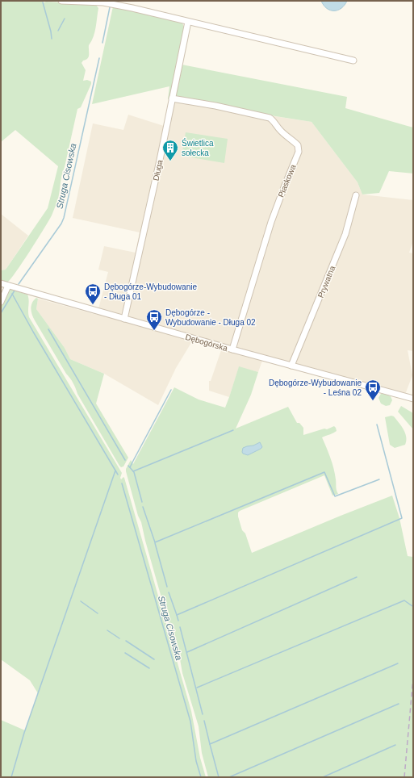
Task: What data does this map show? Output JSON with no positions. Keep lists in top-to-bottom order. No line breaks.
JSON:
{"streets":{"street":["Długa","Piaskowa","Prywatna","Dębogórska"]},"crossings":[["Długa","Piaskowa"],["Długa","Dębogórska"],["Piaskowa","Dębogórska"],["Prywatna","Dębogórska"]],"water":["Struga Cisowska"],"places":{"building":["Świetlica sołecka"],"bus stop":["Dębogórze-Wybudowanie - Długa 01","Dębogórze - Wybudowanie - Długa 02","Dębogórze-Wybudowanie - Leśna 02"]}}
